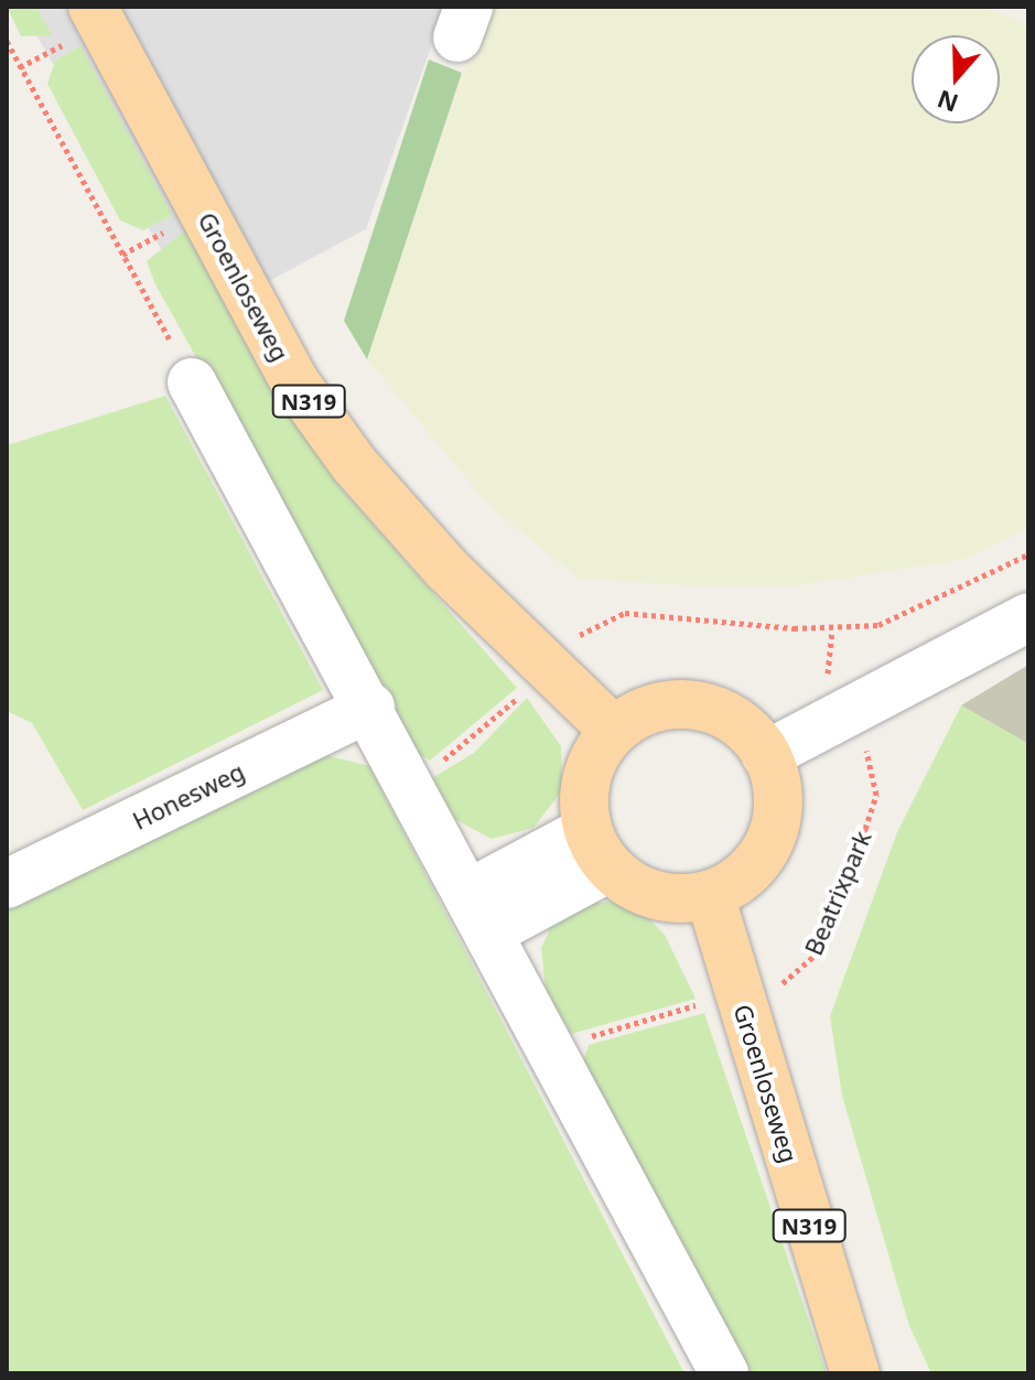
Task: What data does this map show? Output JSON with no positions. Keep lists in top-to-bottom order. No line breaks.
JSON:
{"streets":{"main road":["Groenloseweg","N319"],"street":["Honesweg"],"path":["Beatrixpark"]},"crossings":[["Groenloseweg","Beatrixpark"]],"north":"bottom"}
